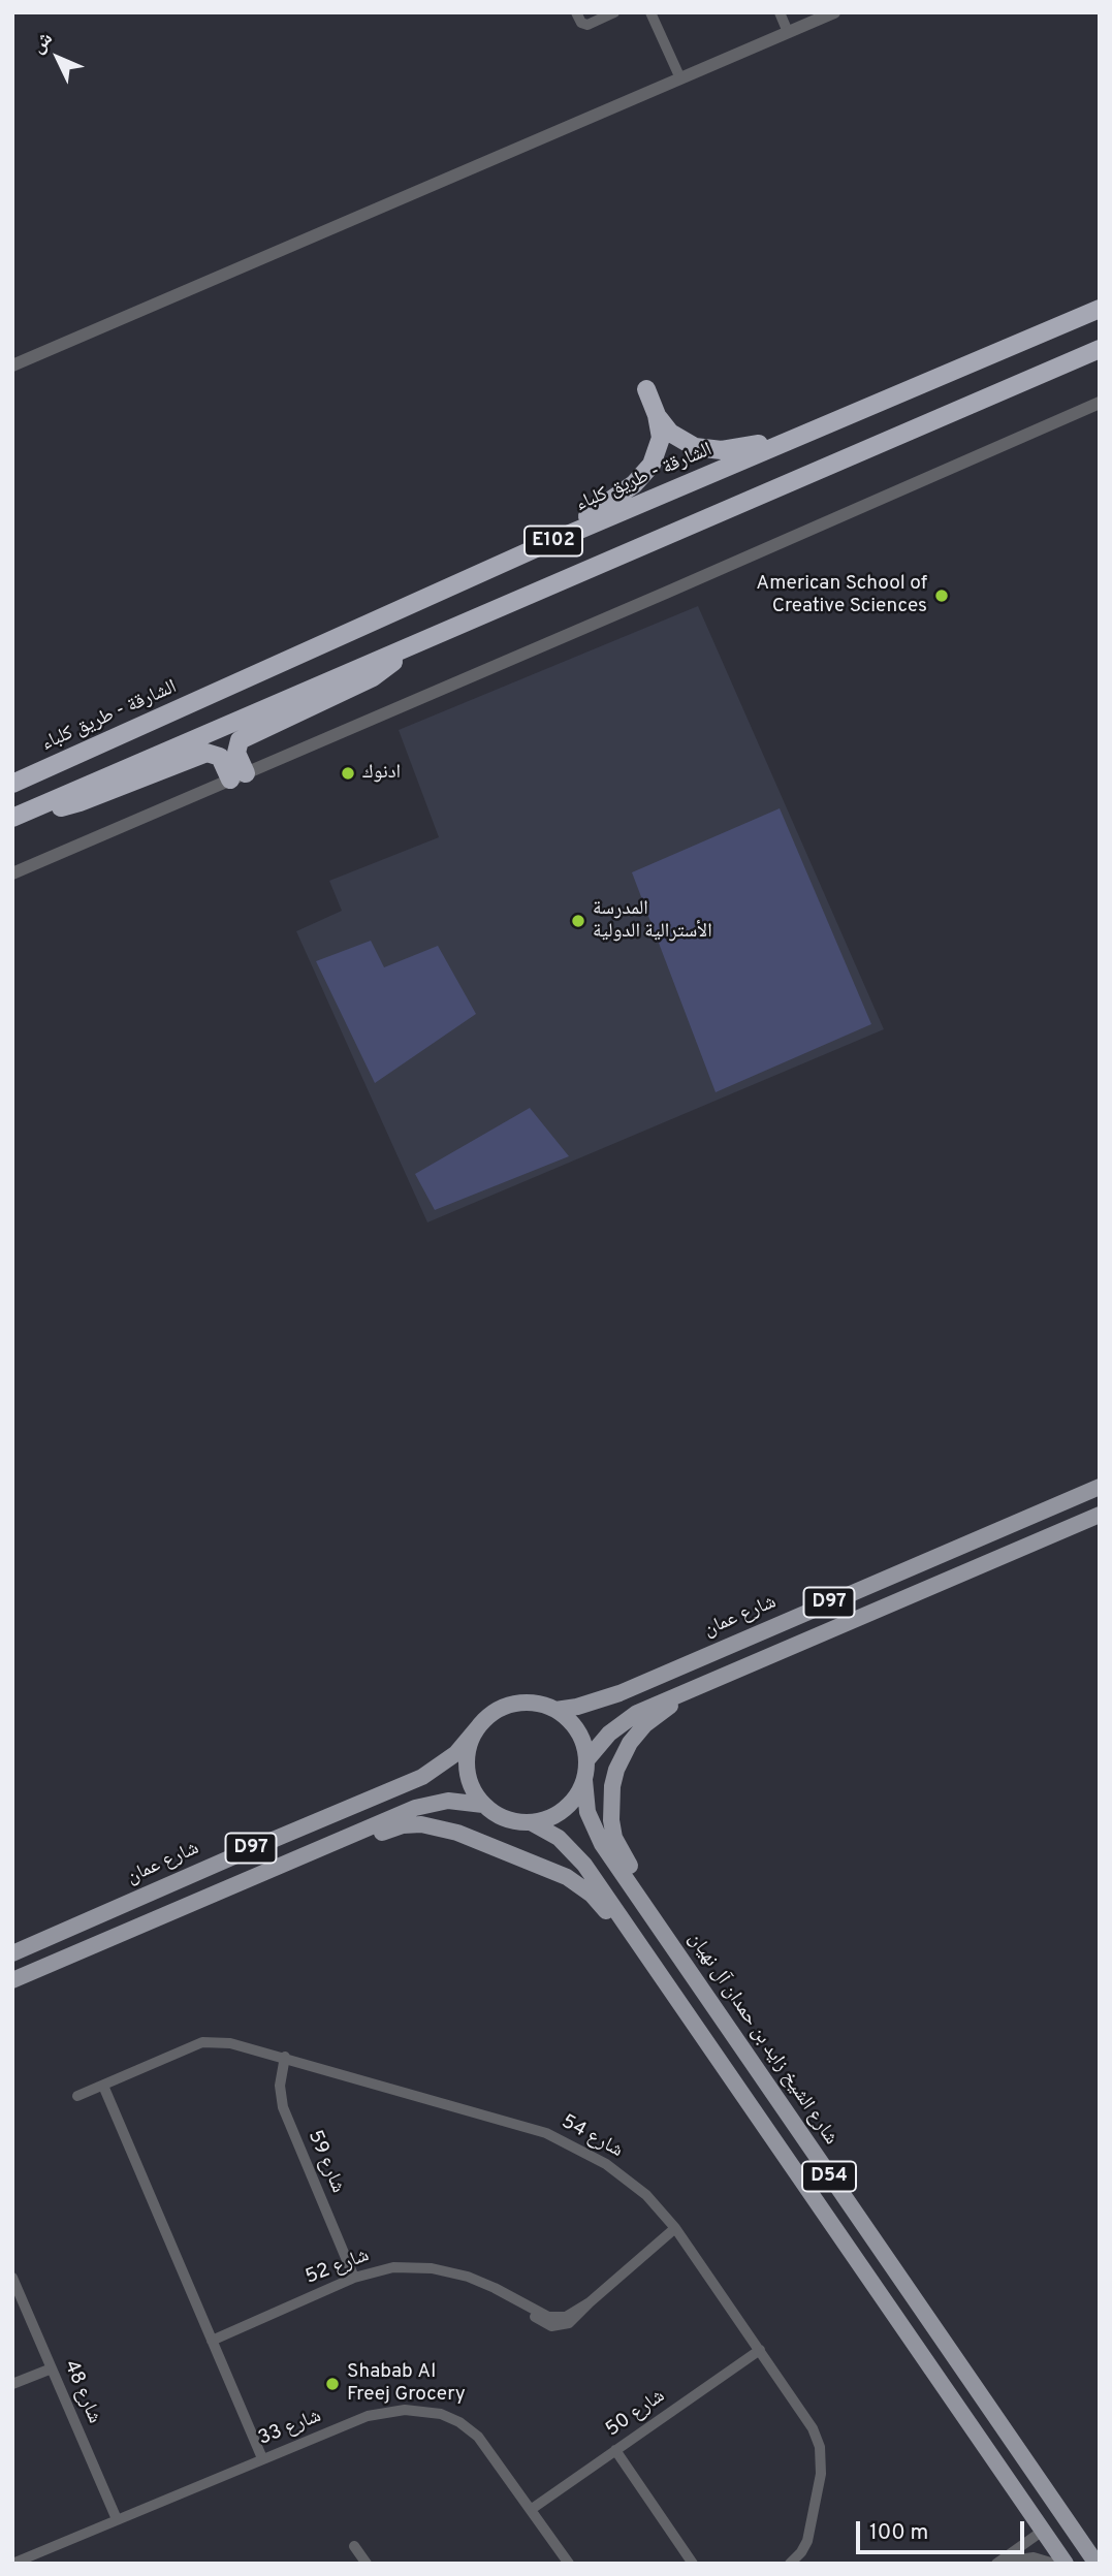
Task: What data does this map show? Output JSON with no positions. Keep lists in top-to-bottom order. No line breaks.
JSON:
{"streets":{"highway":["الشارقة - طريق كلباء","E102"],"main road":["D97","شارع عمان","شارع الشيخ زايد بن حمدان آل نهيان","D54"],"street":["شارع 54","شارع 59","شارع 52","شارع 48","شارع 50","شارع 33"]},"crossings":[["D97","شارع عمان"],["D97","شارع الشيخ زايد بن حمدان آل نهيان"],["D97","D54"],["شارع عمان","شارع الشيخ زايد بن حمدان آل نهيان"],["شارع عمان","D54"],["شارع الشيخ زايد بن حمدان آل نهيان","D54"],["شارع 54","شارع 59"],["شارع 54","شارع 52"],["شارع 54","شارع 50"],["شارع 59","شارع 52"],["شارع 48","شارع 33"],["شارع 50","شارع 33"]],"places":["American School of Creative Sciences","ادنوك","المدرسة الأسترالية الدولية","Shabab Al Freej Grocery"],"scale_bar":"100 m","north":"top left"}
